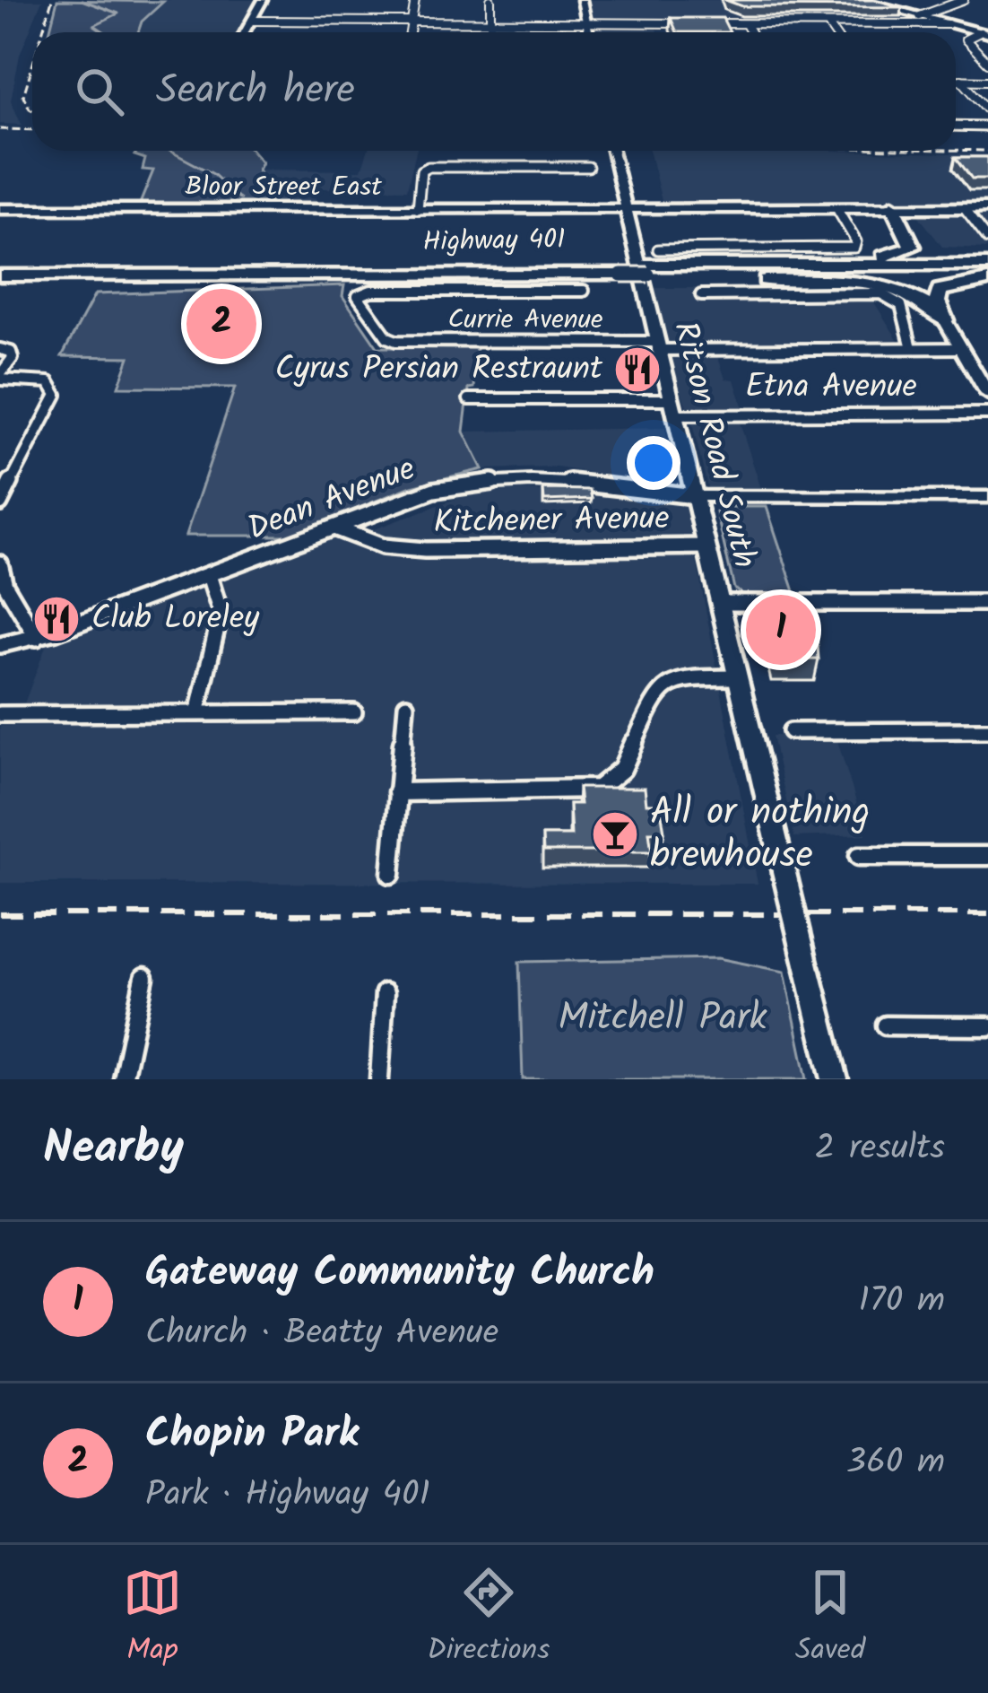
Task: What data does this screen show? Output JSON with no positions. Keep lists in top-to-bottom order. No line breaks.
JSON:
{"streets":{"highway":["Highway 401"],"main road":["Bloor Street East","Ritson Road South"],"street":["Currie Avenue","Etna Avenue","Dean Avenue","Kitchener Avenue"]},"crossings":[["Bloor Street East","Ritson Road South"],["Currie Avenue","Ritson Road South"],["Etna Avenue","Ritson Road South"],["Ritson Road South","Dean Avenue"],["Ritson Road South","Kitchener Avenue"],["Dean Avenue","Kitchener Avenue"]],"parks":["Mitchell Park"],"places":{"restaurant":["Cyrus Persian Restraunt","Club Loreley"],"bar":["All or nothing brewhouse"]},"page":{"search":"Search here","pins":["2","1"],"heading":["Nearby","2 results"],"list":[{"mark":"1","name":"Gateway Community Church","note":"Church · Beatty Avenue","value":"170 m"},{"mark":"2","name":"Chopin Park","note":"Park · Highway 401","value":"360 m"}],"nav":["Map","Directions","Saved"]}}
